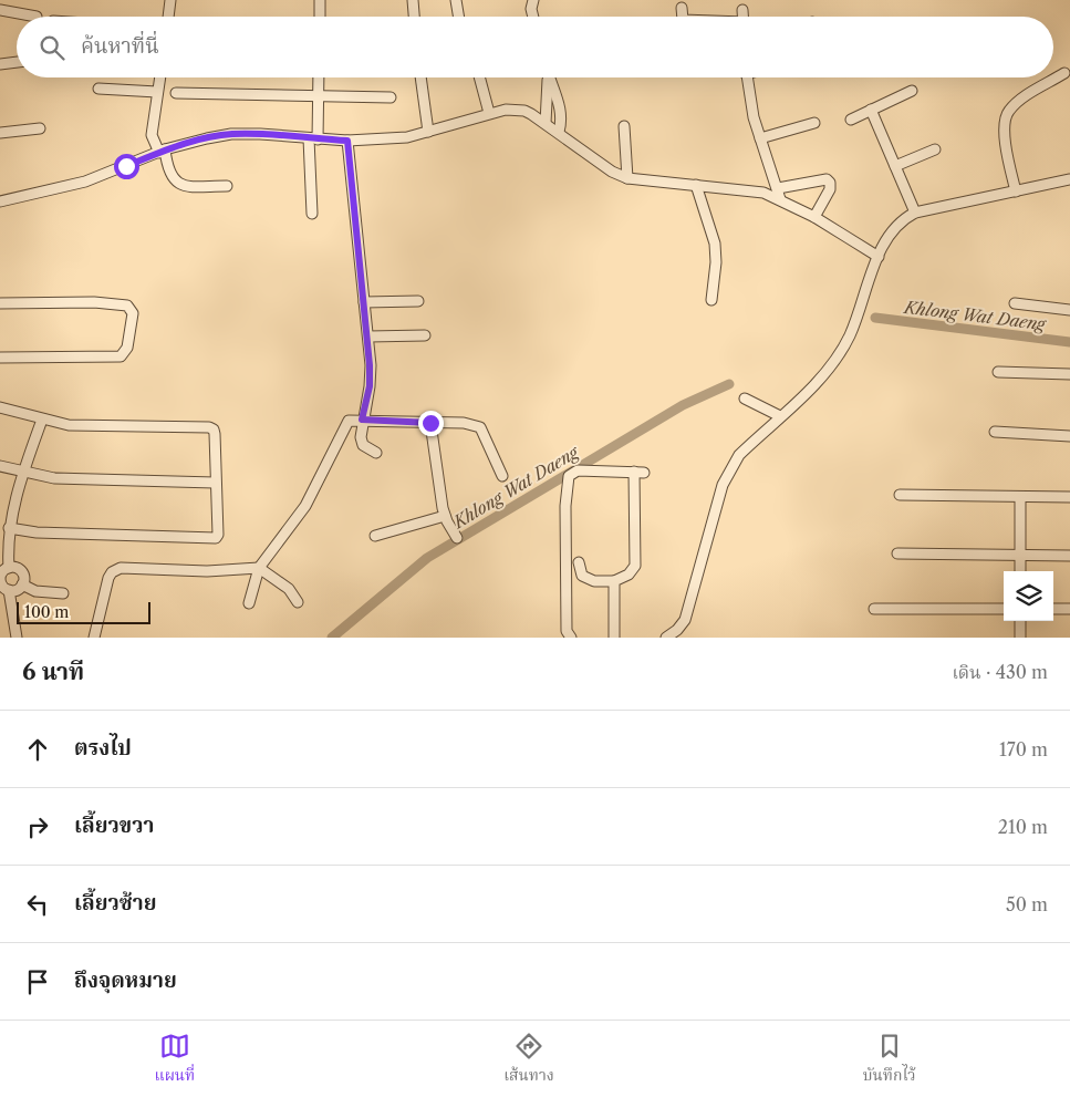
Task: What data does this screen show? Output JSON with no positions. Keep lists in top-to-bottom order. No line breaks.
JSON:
{"water":["Khlong Wat Daeng"],"scale_bar":"100 m","page":{"search":"ค้นหาที่นี่","scale":"100 m","heading":["6 นาที","เดิน · 430 m"],"list":[["ตรงไป","170 m"],["เลี้ยวขวา","210 m"],["เลี้ยวซ้าย","50 m"],"ถึงจุดหมาย"],"nav":["แผนที่","เส้นทาง","บันทึกไว้"]}}
